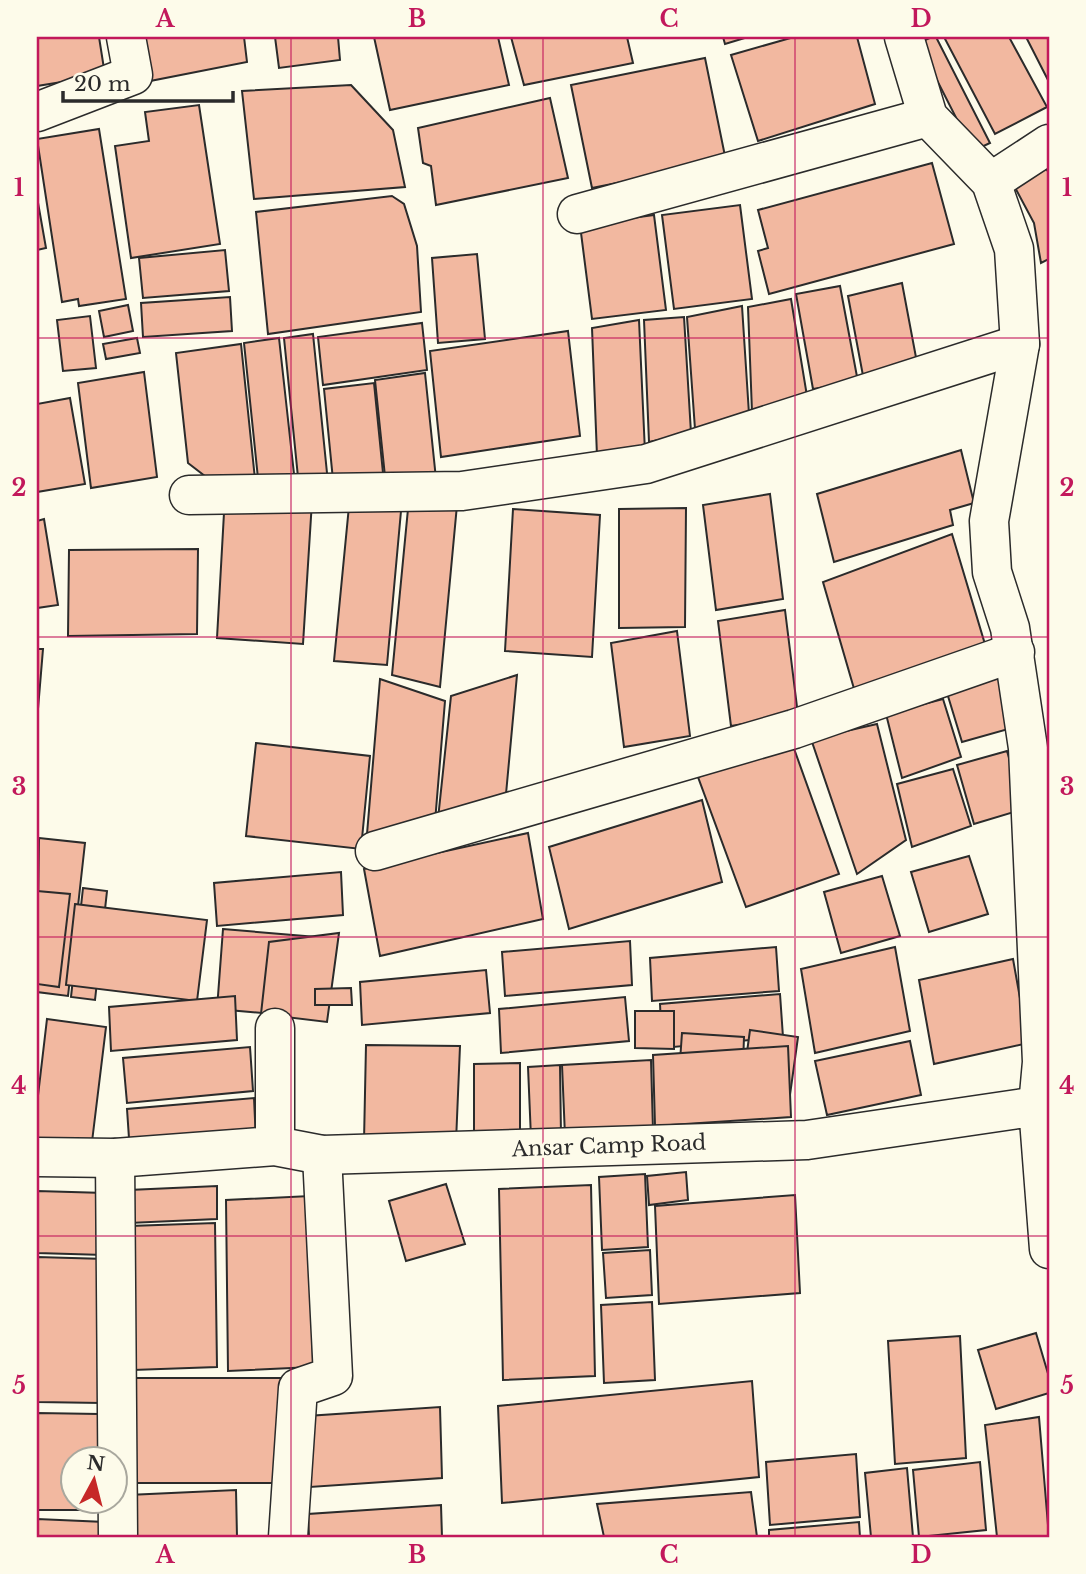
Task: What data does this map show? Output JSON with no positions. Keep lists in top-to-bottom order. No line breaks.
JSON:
{"streets":{"street":["Ansar Camp Road"]},"scale_bar":"20 m","north":"top","grid":{"columns":["A","B","C","D"],"rows":["1","2","3","4","5"]}}
